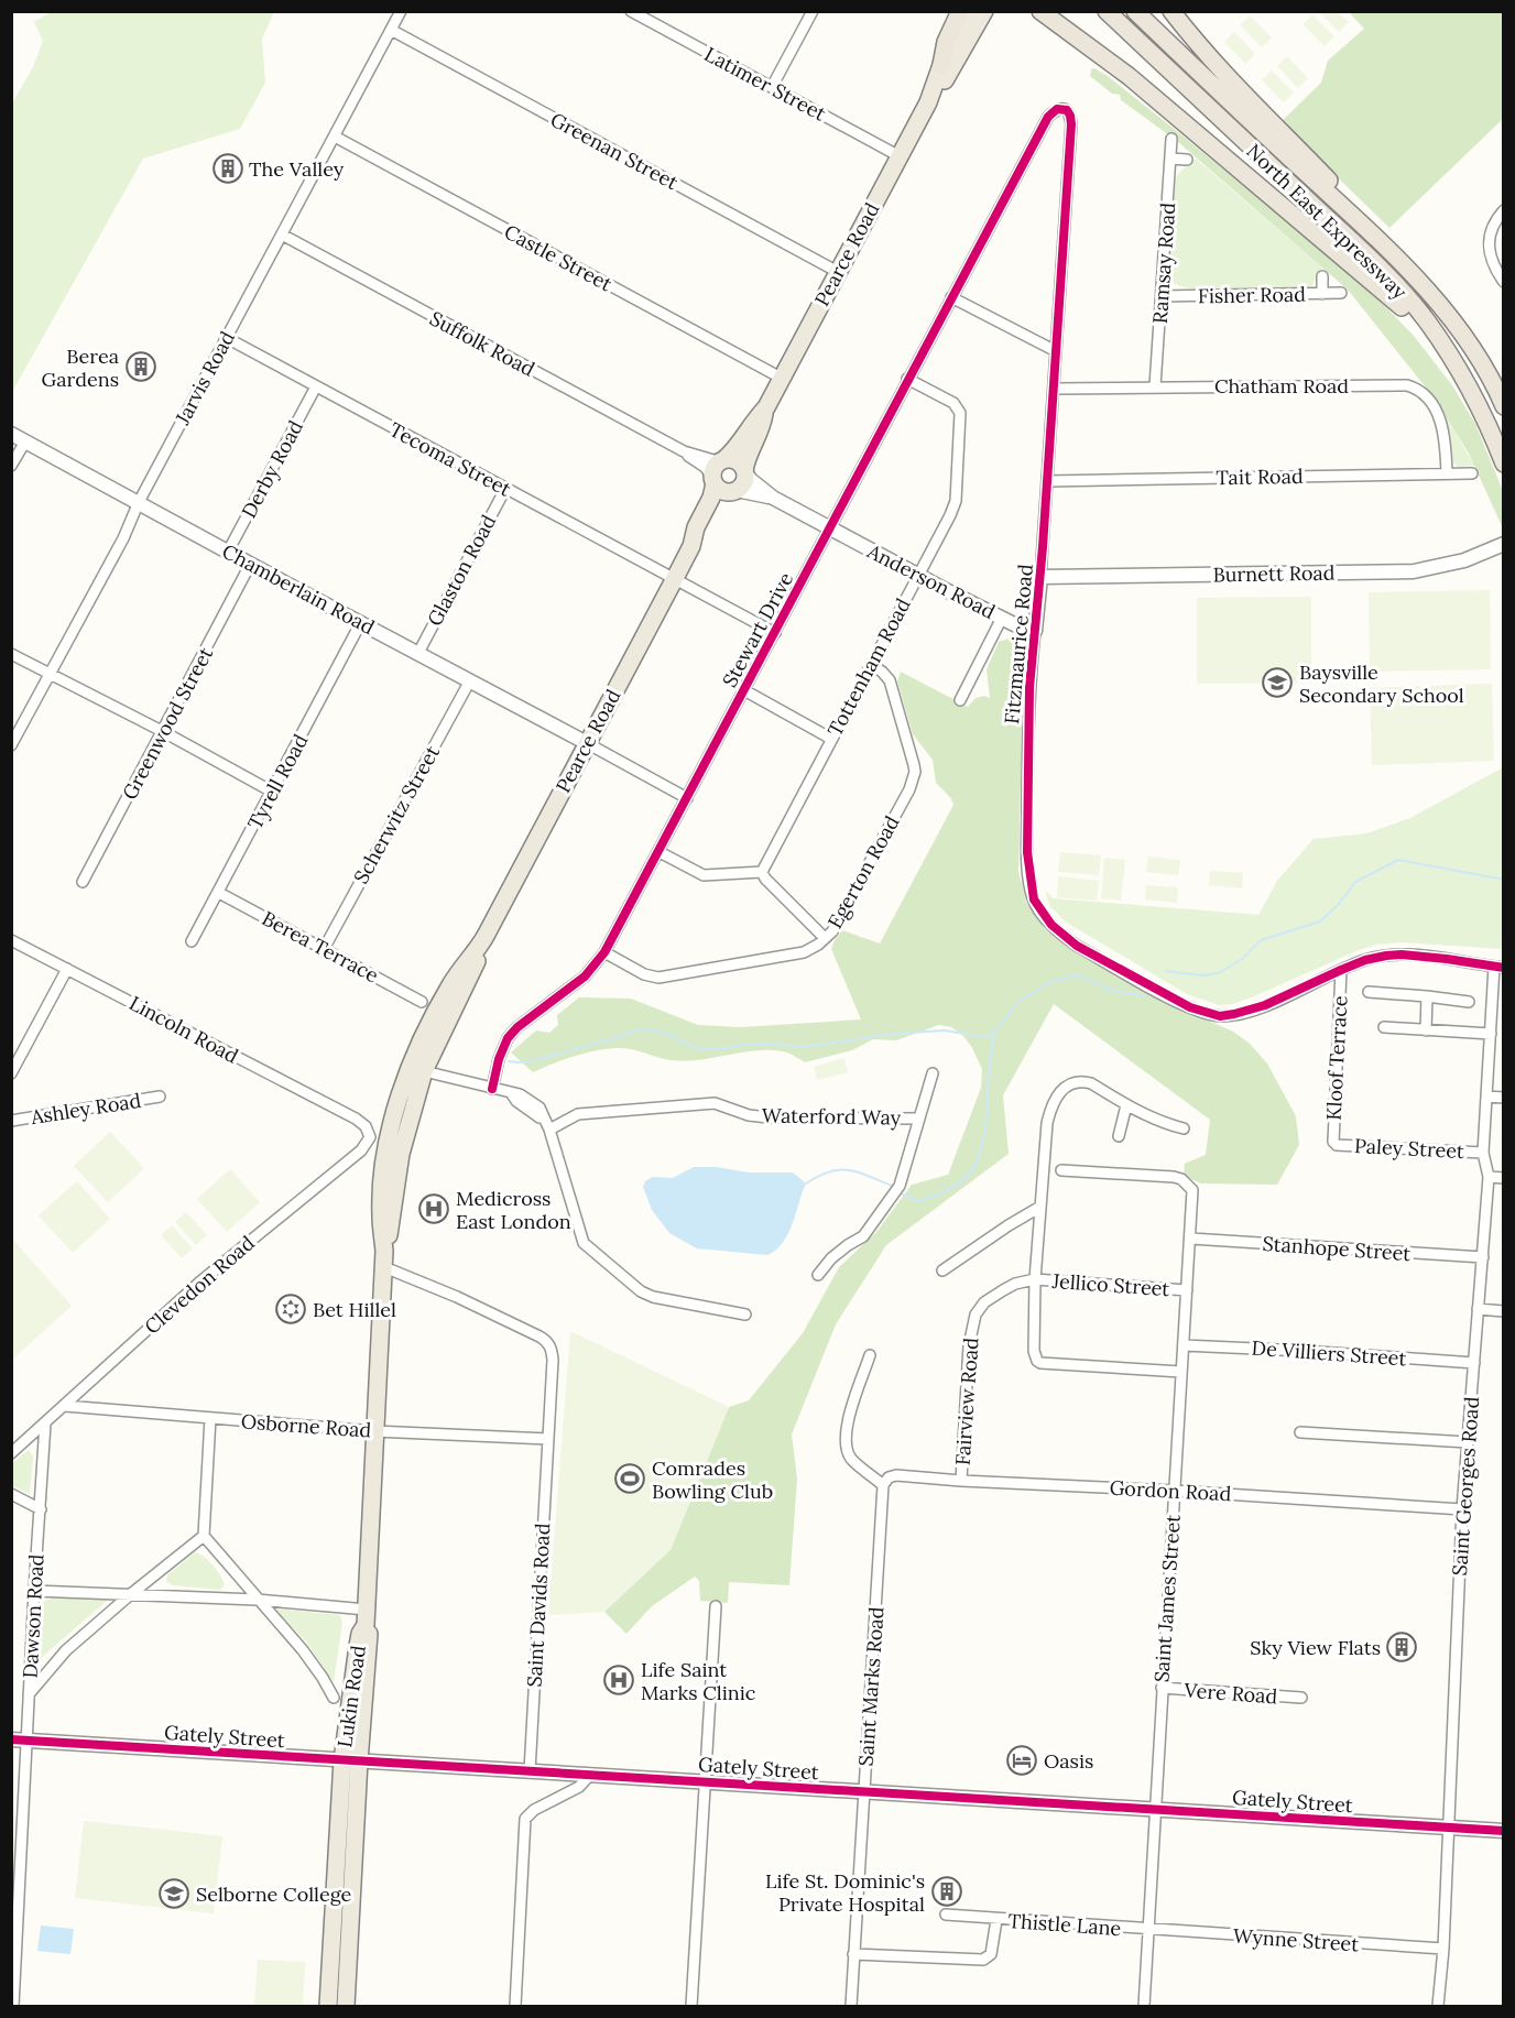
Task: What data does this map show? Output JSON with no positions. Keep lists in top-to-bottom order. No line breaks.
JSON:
{"streets":{"highway":["North East Expressway"],"main road":["Pearce Road","Lukin Road"],"street":["Latimer Street","Greenan Street","Castle Street","Ramsay Road","Fisher Road","Suffolk Road","Jarvis Road","Chatham Road","Tecoma Street","Derby Road","Tait Road","Glaston Road","Burnett Road","Anderson Road","Chamberlain Road","Stewart Drive","Fitzmaurice Road","Tottenham Road","Greenwood Street","Tyrell Road","Scherwitz Street","Egerton Road","Berea Terrace","Lincoln Road","Kloof Terrace","Ashley Road","Waterford Way","Paley Street","Stanhope Street","Clevedon Road","Jellico Street","De Villiers Street","Fairview Road","Osborne Road","Saint Georges Road","Gordon Road","Saint James Street","Saint Davids Road","Dawson Road","Saint Marks Road","Vere Road","Gately Street","Thistle Lane","Wynne Street"]},"crossings":[["Latimer Street","Pearce Road"],["Greenan Street","Pearce Road"],["Greenan Street","Jarvis Road"],["Pearce Road","Castle Street"],["Pearce Road","Suffolk Road"],["Pearce Road","Tecoma Street"],["Pearce Road","Chamberlain Road"],["Pearce Road","Lukin Road"],["Castle Street","Jarvis Road"],["Ramsay Road","Fisher Road"],["Ramsay Road","Chatham Road"],["Suffolk Road","Jarvis Road"],["Jarvis Road","Tecoma Street"],["Jarvis Road","Chamberlain Road"],["Chatham Road","Tait Road"],["Chatham Road","Fitzmaurice Road"],["Tecoma Street","Derby Road"],["Tecoma Street","Glaston Road"],["Tecoma Street","Stewart Drive"],["Derby Road","Chamberlain Road"],["Tait Road","Fitzmaurice Road"],["Glaston Road","Chamberlain Road"],["Burnett Road","Fitzmaurice Road"],["Anderson Road","Stewart Drive"],["Anderson Road","Fitzmaurice Road"],["Anderson Road","Tottenham Road"],["Chamberlain Road","Greenwood Street"],["Chamberlain Road","Tyrell Road"],["Chamberlain Road","Scherwitz Street"],["Stewart Drive","Fitzmaurice Road"],["Stewart Drive","Tottenham Road"],["Stewart Drive","Egerton Road"],["Fitzmaurice Road","Kloof Terrace"],["Fitzmaurice Road","Saint Georges Road"],["Tottenham Road","Egerton Road"],["Tyrell Road","Berea Terrace"],["Scherwitz Street","Berea Terrace"],["Lincoln Road","Clevedon Road"],["Kloof Terrace","Paley Street"],["Paley Street","Saint Georges Road"],["Stanhope Street","Saint Georges Road"],["Stanhope Street","Saint James Street"],["Clevedon Road","Osborne Road"],["Clevedon Road","Dawson Road"],["Jellico Street","Fairview Road"],["Jellico Street","Saint James Street"],["De Villiers Street","Saint Georges Road"],["De Villiers Street","Saint James Street"],["Fairview Road","Gordon Road"],["Osborne Road","Saint Davids Road"],["Osborne Road","Lukin Road"],["Saint Georges Road","Gordon Road"],["Saint Georges Road","Gately Street"],["Saint Georges Road","Wynne Street"],["Gordon Road","Saint James Street"],["Gordon Road","Saint Marks Road"],["Saint James Street","Vere Road"],["Saint James Street","Gately Street"],["Saint James Street","Thistle Lane"],["Saint James Street","Wynne Street"],["Saint Davids Road","Lukin Road"],["Saint Davids Road","Gately Street"],["Dawson Road","Gately Street"],["Saint Marks Road","Gately Street"],["Saint Marks Road","Thistle Lane"],["Lukin Road","Gately Street"],["Thistle Lane","Wynne Street"]],"places":{"building":["The Valley","Berea Gardens","Sky View Flats","Life St. Dominic's Private Hospital"],"school or university":["Baysville Secondary School","Selborne College"],"hospital":["Medicross East London","Life Saint Marks Clinic"],"synagogue":["Bet Hillel"],"sports":["Comrades Bowling Club"],"hotel":["Oasis"]}}
